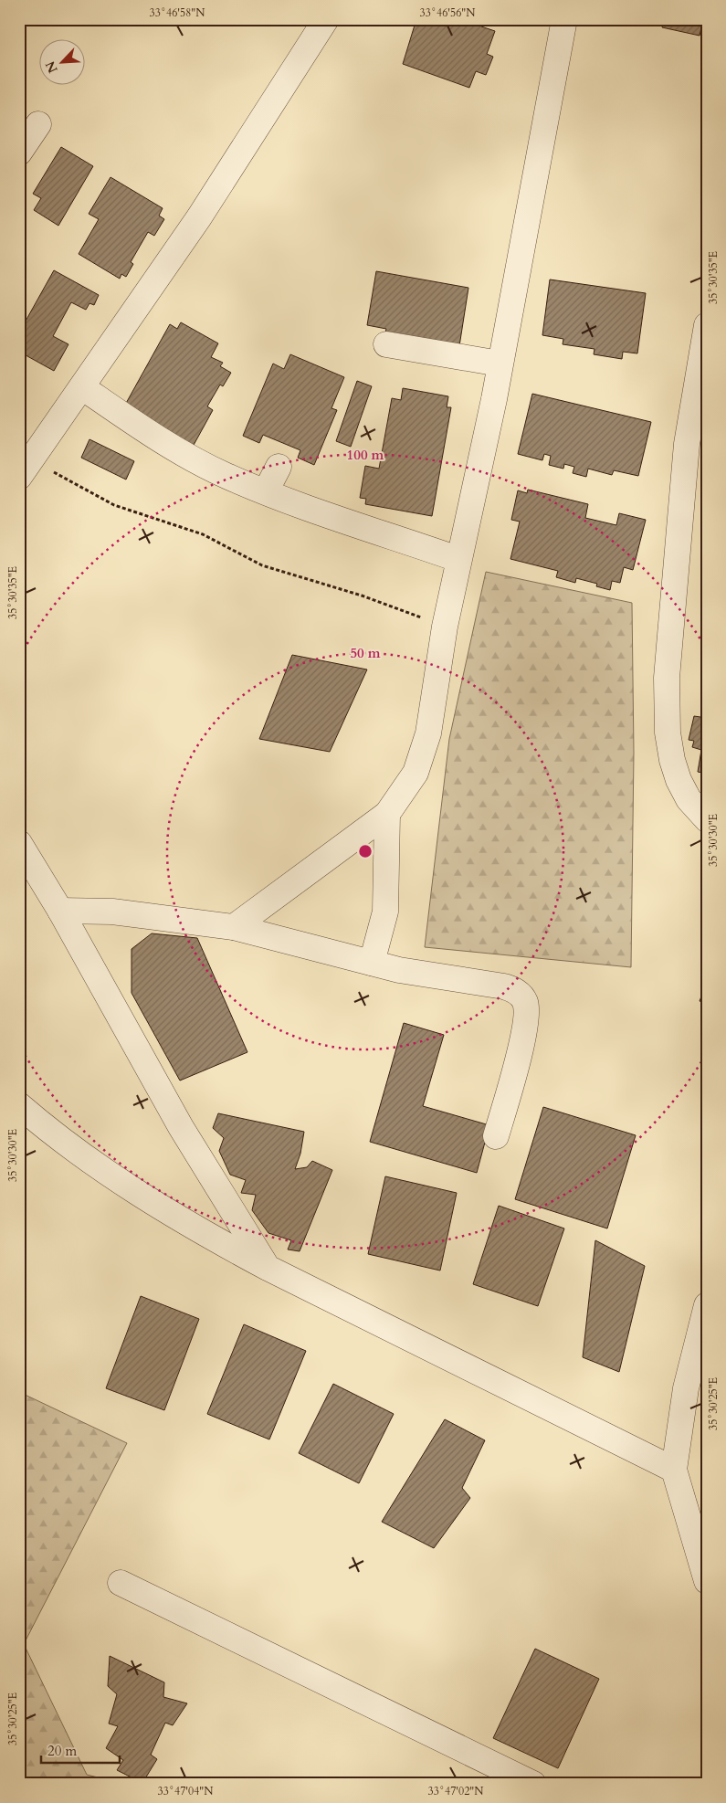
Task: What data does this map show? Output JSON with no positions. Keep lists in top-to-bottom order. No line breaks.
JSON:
{"scale_bar":"20 m","north":"bottom left","coordinates":["33°46'58\"N","33°46'56\"N","35°30'35\"E","35°30'30\"E","35°30'25\"E","33°47'04\"N","33°47'02\"N"],"rings":["100 m","50 m"]}
